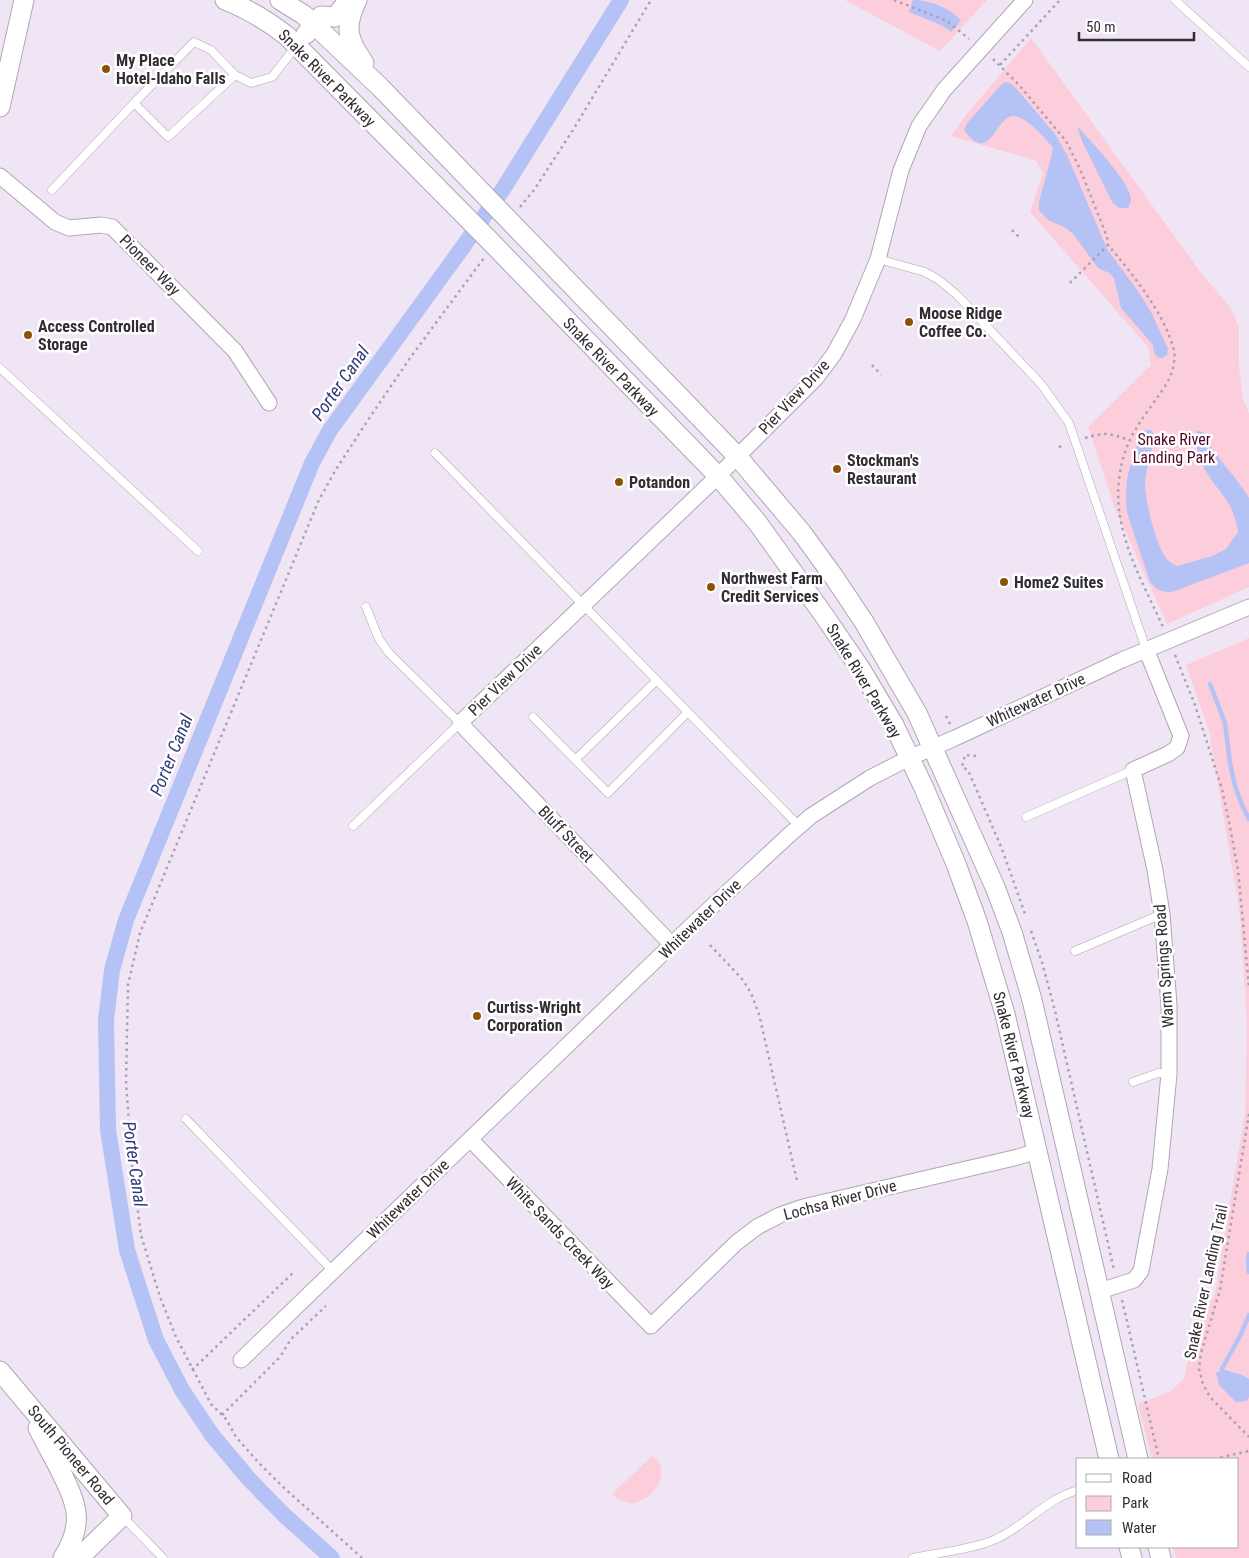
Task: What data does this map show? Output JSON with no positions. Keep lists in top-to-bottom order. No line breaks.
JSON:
{"streets":{"street":["Snake River Parkway","Pioneer Way","Pier View Drive","Whitewater Drive","Bluff Street","Warm Springs Road","Lochsa River Drive","White Sands Creek Way","South Pioneer Road"],"path":["Snake River Landing Trail"]},"crossings":[["Snake River Parkway","Pier View Drive"],["Snake River Parkway","Whitewater Drive"],["Snake River Parkway","Warm Springs Road"],["Snake River Parkway","Lochsa River Drive"],["Pier View Drive","Bluff Street"],["Whitewater Drive","Bluff Street"],["Whitewater Drive","White Sands Creek Way"],["Lochsa River Drive","White Sands Creek Way"]],"water":["Porter Canal"],"parks":["Snake River Landing Park"],"places":["My Place Hotel-Idaho Falls","Moose Ridge Coffee Co.","Access Controlled Storage","Stockman's Restaurant","Potandon","Home2 Suites","Northwest Farm Credit Services","Curtiss-Wright Corporation"],"legend":["Road","Park","Water"],"scale_bar":"50 m"}
